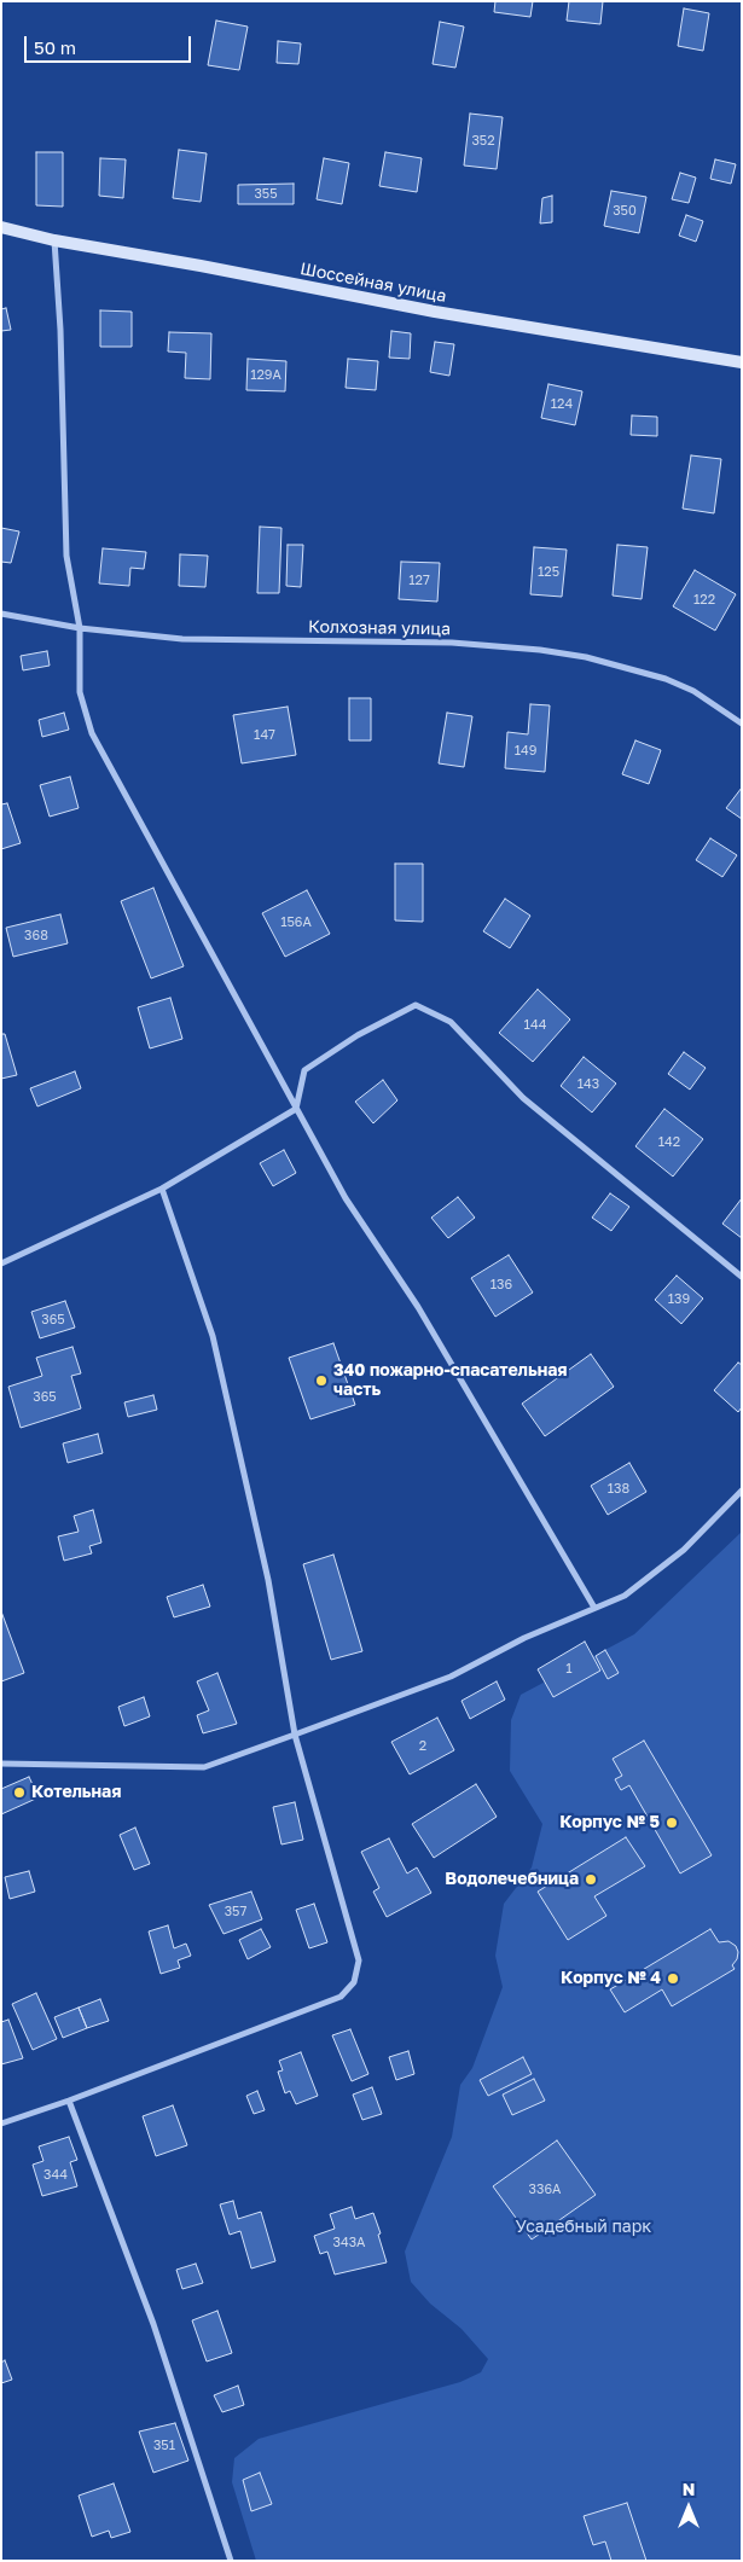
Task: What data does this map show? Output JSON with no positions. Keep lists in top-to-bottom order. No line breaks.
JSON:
{"streets":{"street":["Шоссейная улица","Колхозная улица"]},"parks":["Усадебный парк"],"places":["340 пожарно-спасательная часть","Котельная","Корпус № 5","Водолечебница","Корпус № 4"],"house_numbers":["352","355","350","129А","124","125","127","122","147","149","156А","368","144","143","142","136","139","365","365","138","1","2","357","344","336А","343А","351"],"scale_bar":"50 m","north":"top"}
